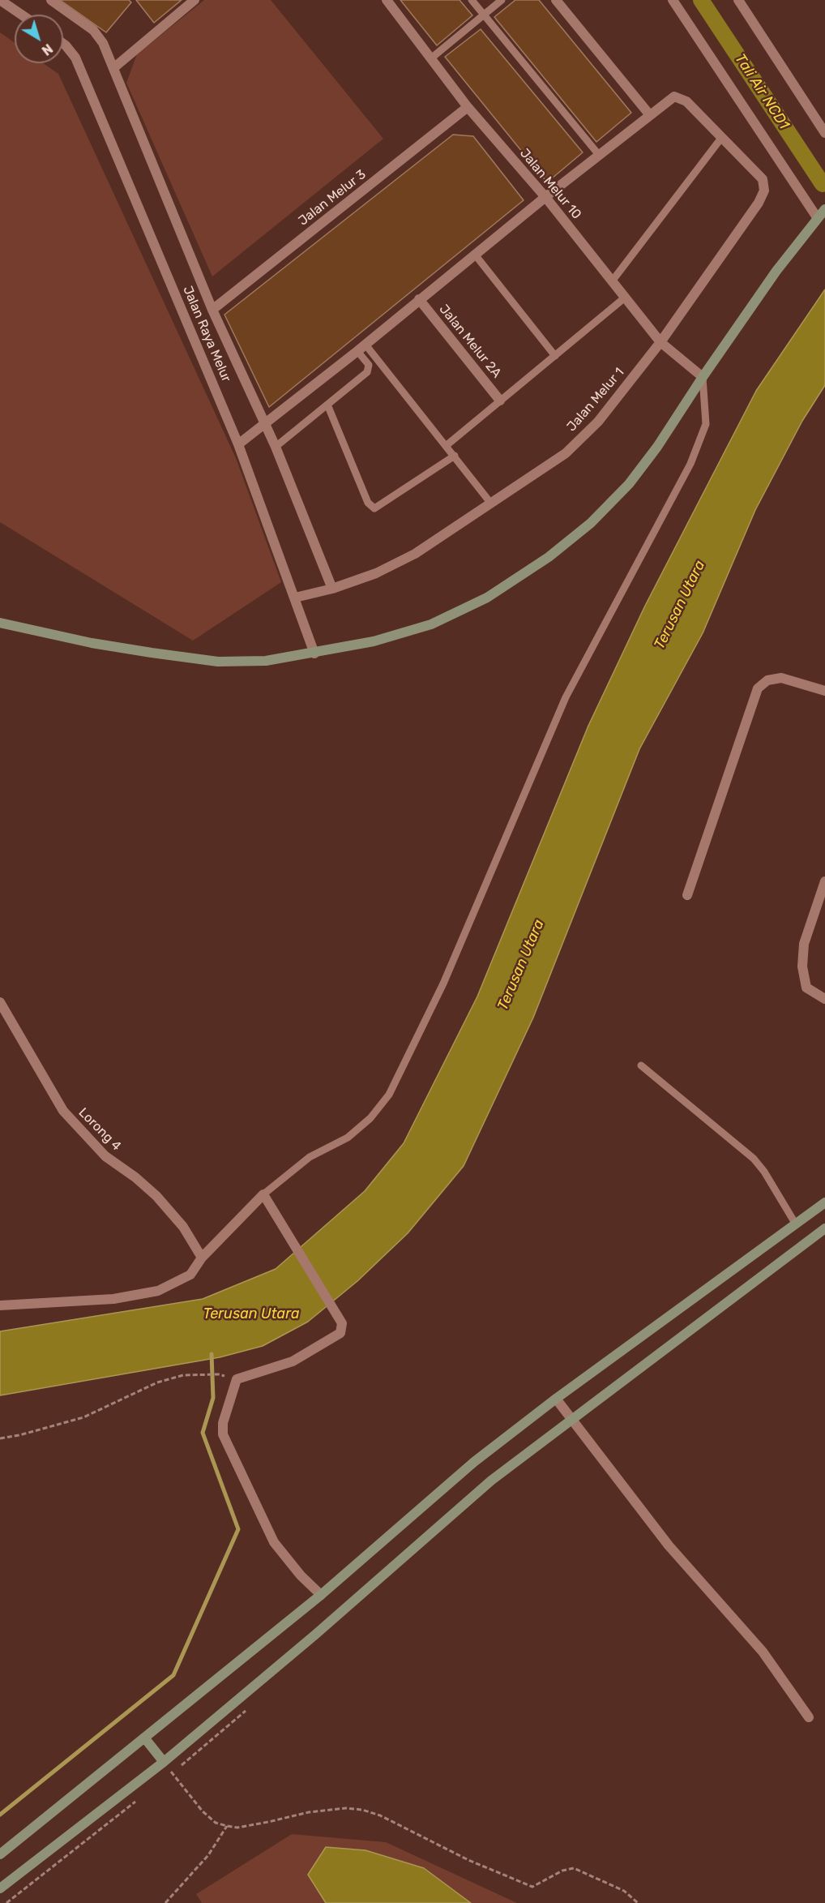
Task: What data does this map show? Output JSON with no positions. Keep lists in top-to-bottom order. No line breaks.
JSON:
{"streets":{"street":["Jalan Melur 10","Jalan Melur 3","Jalan Raya Melur","Jalan Melur 2A","Jalan Melur 1","Lorong 4"]},"crossings":[["Jalan Melur 10","Jalan Melur 3"],["Jalan Melur 10","Jalan Melur 1"],["Jalan Raya Melur","Jalan Melur 1"]],"water":["Tali Air NCD1","Terusan Utara"],"north":"bottom right"}
